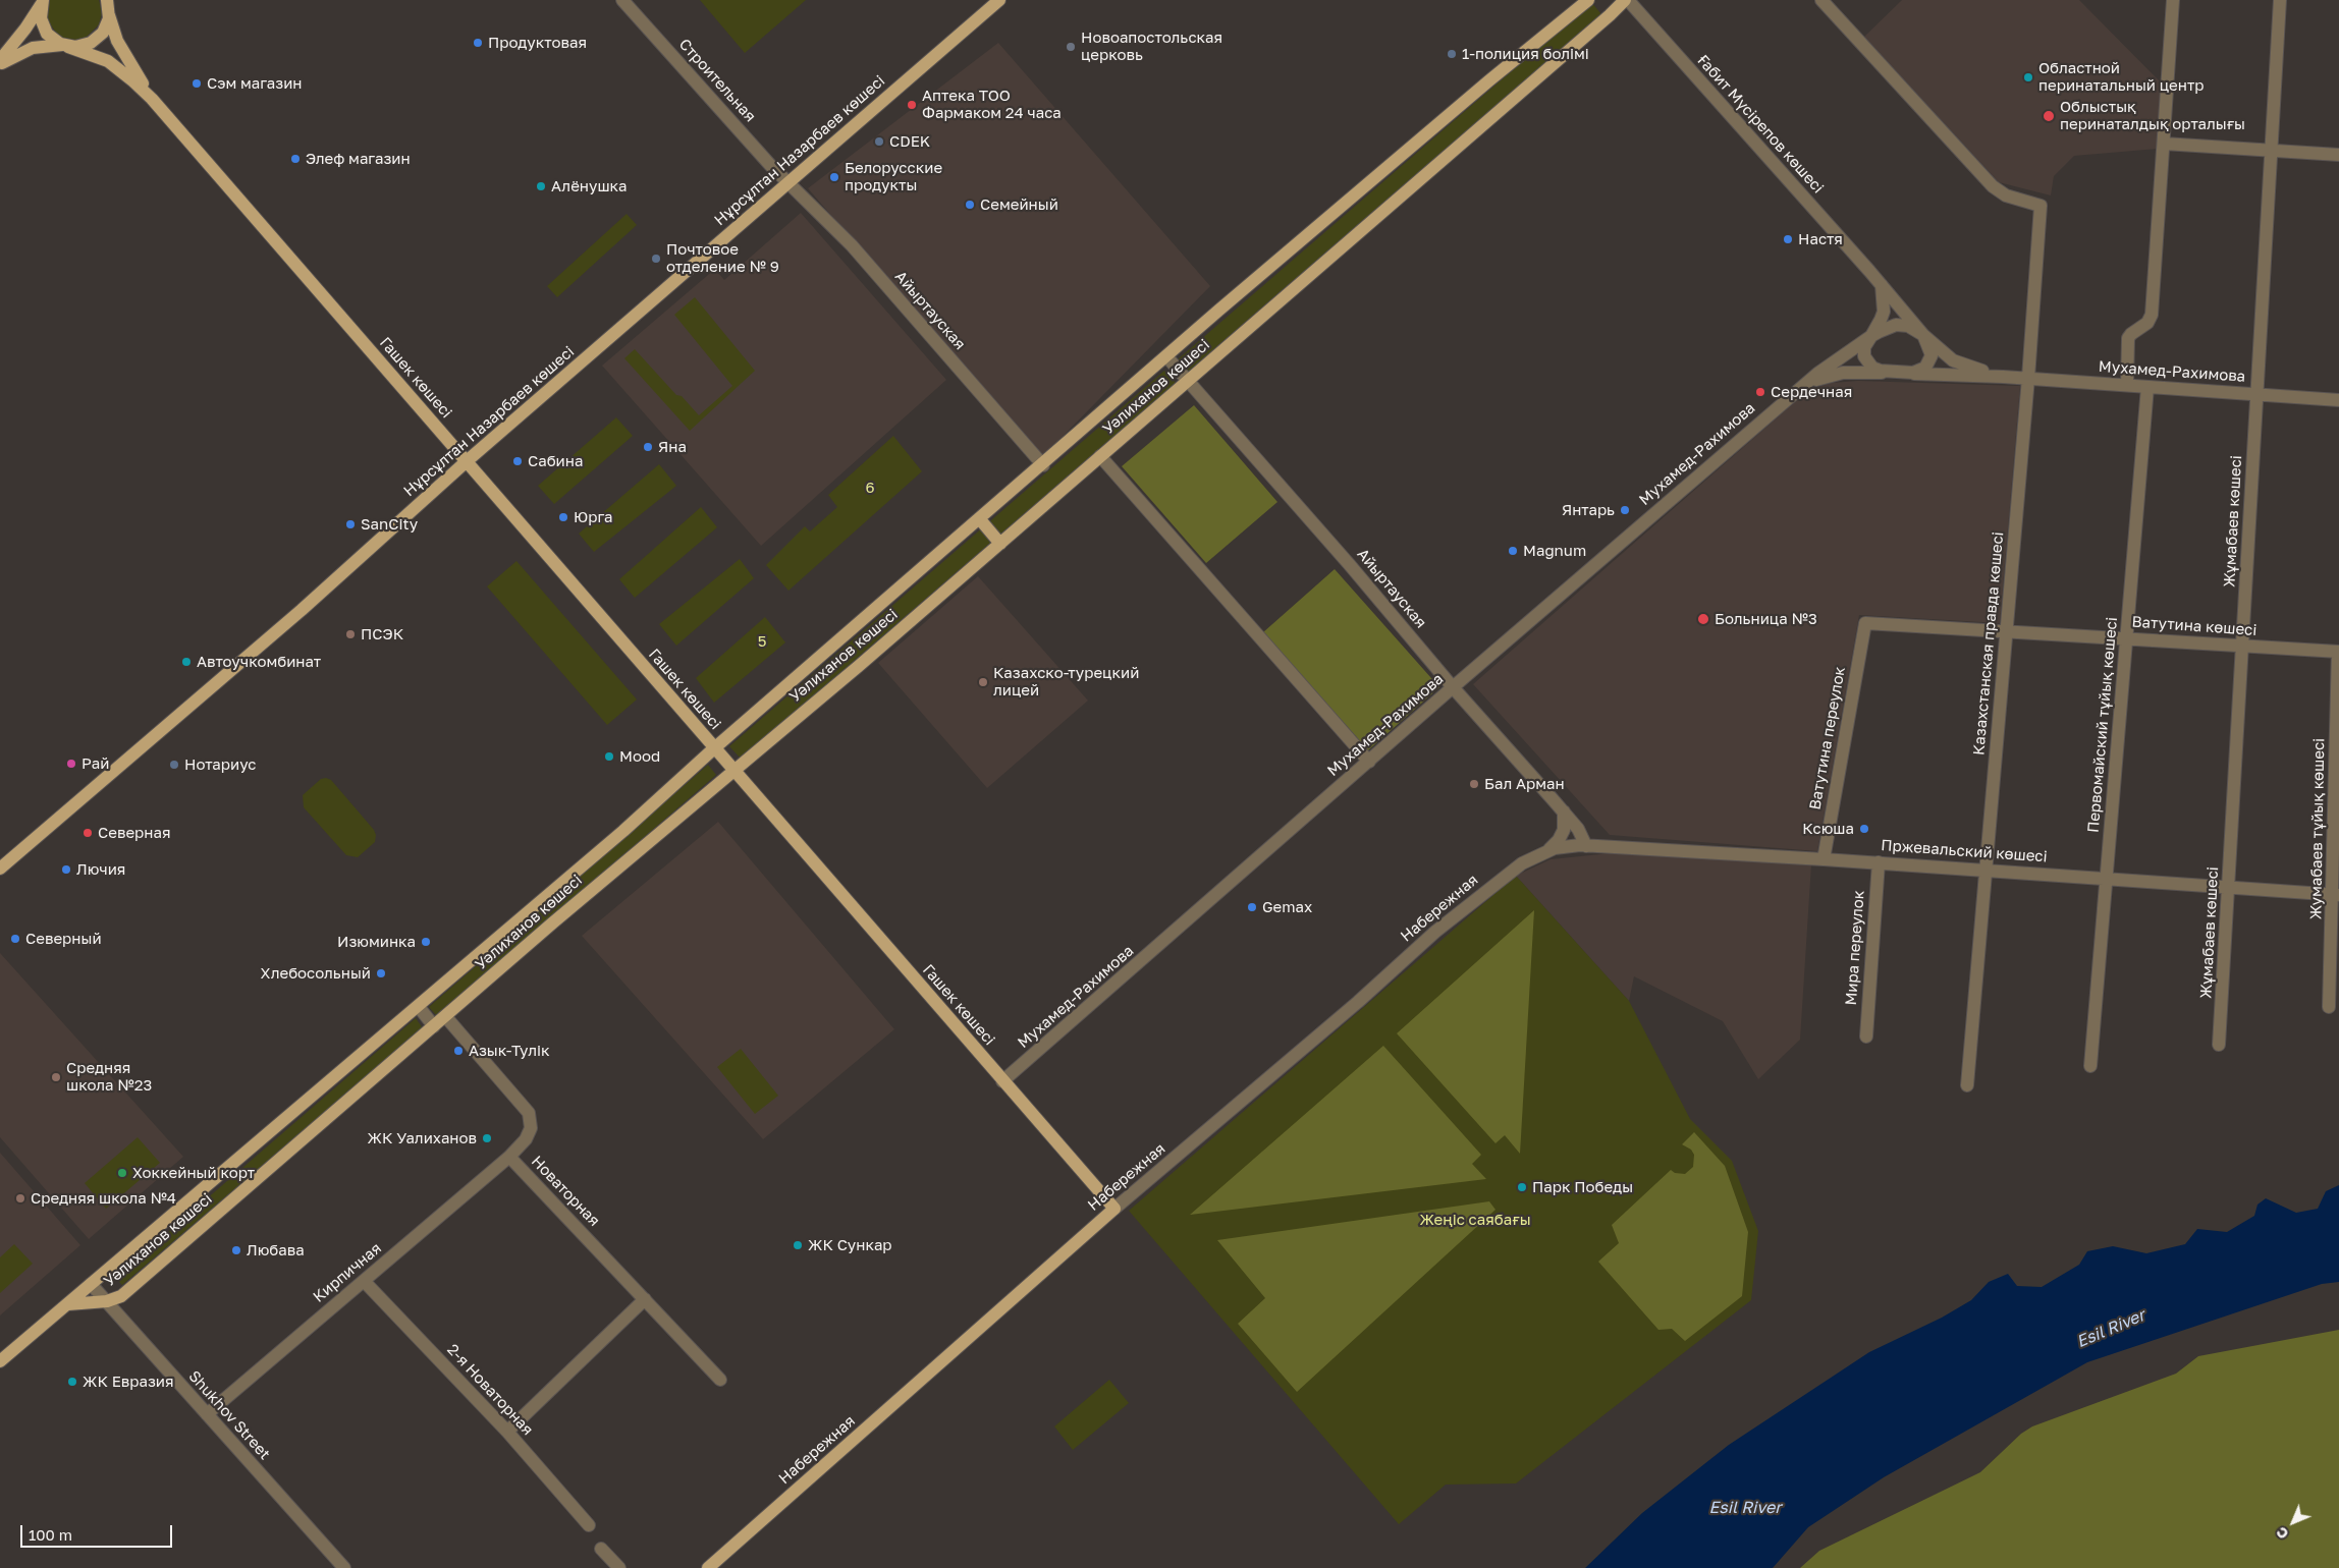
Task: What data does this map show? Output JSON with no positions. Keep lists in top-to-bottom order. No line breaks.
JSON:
{"streets":{"main road":["Нұрсұлтан Назарбаев көшесі","Гашек көшесі","Уәлиханов көшесі","Набережная"],"street":["Строительная","Ғабит Мүсірепов көшесі","Айыртауская","Мухамед-Рахимова","Жұмабаев көшесі","Ватутина көшесі","Казахстанская правда көшесі","Первомайский тұйық көшесі","Ватутина переулок","Жумабаев тұйық көшесі","Пржевальский көшесі","Мира переулок","Новаторная","Кирпичная","2-я Новаторная","Shukhov Street"]},"crossings":[["Строительная","Нұрсұлтан Назарбаев көшесі"],["Строительная","Айыртауская"],["Ғабит Мүсірепов көшесі","Мухамед-Рахимова"],["Ғабит Мүсірепов көшесі","Уәлиханов көшесі"],["Нұрсұлтан Назарбаев көшесі","Айыртауская"],["Нұрсұлтан Назарбаев көшесі","Гашек көшесі"],["Айыртауская","Мухамед-Рахимова"],["Айыртауская","Уәлиханов көшесі"],["Айыртауская","Пржевальский көшесі"],["Айыртауская","Набережная"],["Мухамед-Рахимова","Гашек көшесі"],["Мухамед-Рахимова","Жұмабаев көшесі"],["Мухамед-Рахимова","Казахстанская правда көшесі"],["Мухамед-Рахимова","Первомайский тұйық көшесі"],["Гашек көшесі","Уәлиханов көшесі"],["Гашек көшесі","Набережная"],["Уәлиханов көшесі","Новаторная"],["Уәлиханов көшесі","Shukhov Street"],["Жұмабаев көшесі","Ватутина көшесі"],["Жұмабаев көшесі","Пржевальский көшесі"],["Ватутина көшесі","Казахстанская правда көшесі"],["Ватутина көшесі","Первомайский тұйық көшесі"],["Ватутина көшесі","Ватутина переулок"],["Ватутина көшесі","Жумабаев тұйық көшесі"],["Казахстанская правда көшесі","Пржевальский көшесі"],["Первомайский тұйық көшесі","Пржевальский көшесі"],["Ватутина переулок","Пржевальский көшесі"],["Жумабаев тұйық көшесі","Пржевальский көшесі"],["Пржевальский көшесі","Набережная"],["Пржевальский көшесі","Мира переулок"],["Новаторная","Кирпичная"],["Кирпичная","2-я Новаторная"],["Кирпичная","Shukhov Street"]],"water":["Esil River"],"parks":["6","5","Жеңіс саябағы"],"places":["Продуктовая","Новоапостольская церковь","1-полиция болiмi","Областной перинатальный центр","Сэм магазин","Аптека ТОО Фармаком 24 часа","Облыстық перинаталдық орталығы","CDEK","Элеф магазин","Белорусские продукты","Алёнушка","Семейный","Настя","Почтовое отделение № 9","Сердечная","Яна","Сабина","Янтарь","Юрга","SanCity","Magnum","Больница №3","ПСЭК","Автоучкомбинат","Казахско-турецкий лицей","Mood","Рай","Нотариус","Бал Арман","Ксюша","Северная","Лючия","Gemax","Северный","Изюминка","Хлебосольный","Азык-Тулiк","Средняя школа №23","ЖК Уалиханов","Хоккейный корт","Парк Победы","Средняя школа №4","ЖК Сункар","Любава","ЖК Евразия"],"scale_bar":"100 m","north":"bottom left"}
